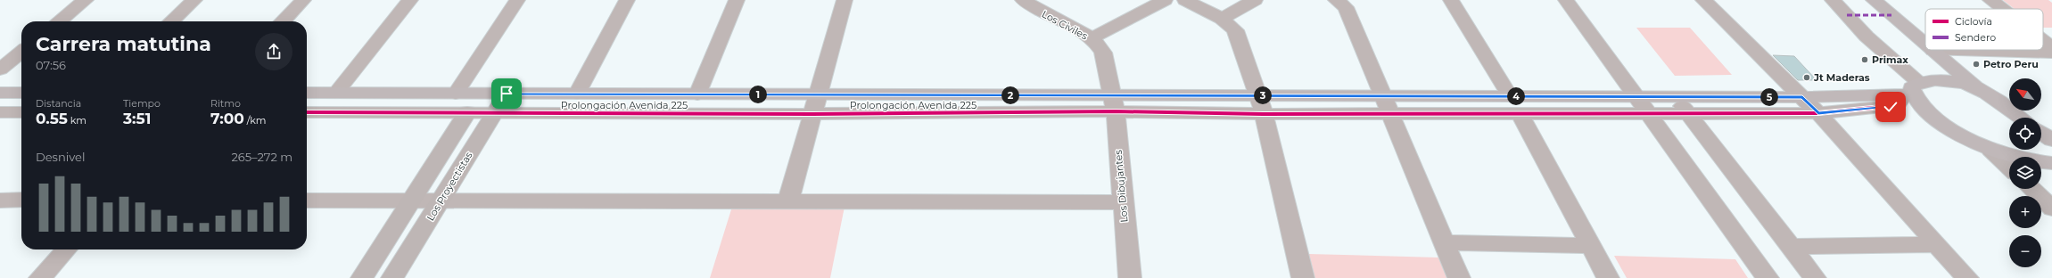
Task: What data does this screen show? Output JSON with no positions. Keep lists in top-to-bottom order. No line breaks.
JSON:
{"streets":{"main road":["Prolongación Avenida 225"],"street":["Los Civiles","Los Proyectistas","Los Dibujantes"]},"crossings":[["Los Civiles","Prolongación Avenida 225"],["Los Civiles","Los Dibujantes"],["Prolongación Avenida 225","Los Proyectistas"],["Prolongación Avenida 225","Los Dibujantes"]],"places":["Primax","Petro Peru","Jt Maderas"],"legend":["Ciclovía","Sendero"],"north":"top left","page":{"heading":["Carrera matutina","07:56"],"map_buttons":["+","−"],"stats":[["Distancia","0.55 km"],["Tiempo","3:51"],["Ritmo","7:00 /km"]],"pins":["1","2","3","4","5"],"chart":["Desnivel","265–272 m"]}}
